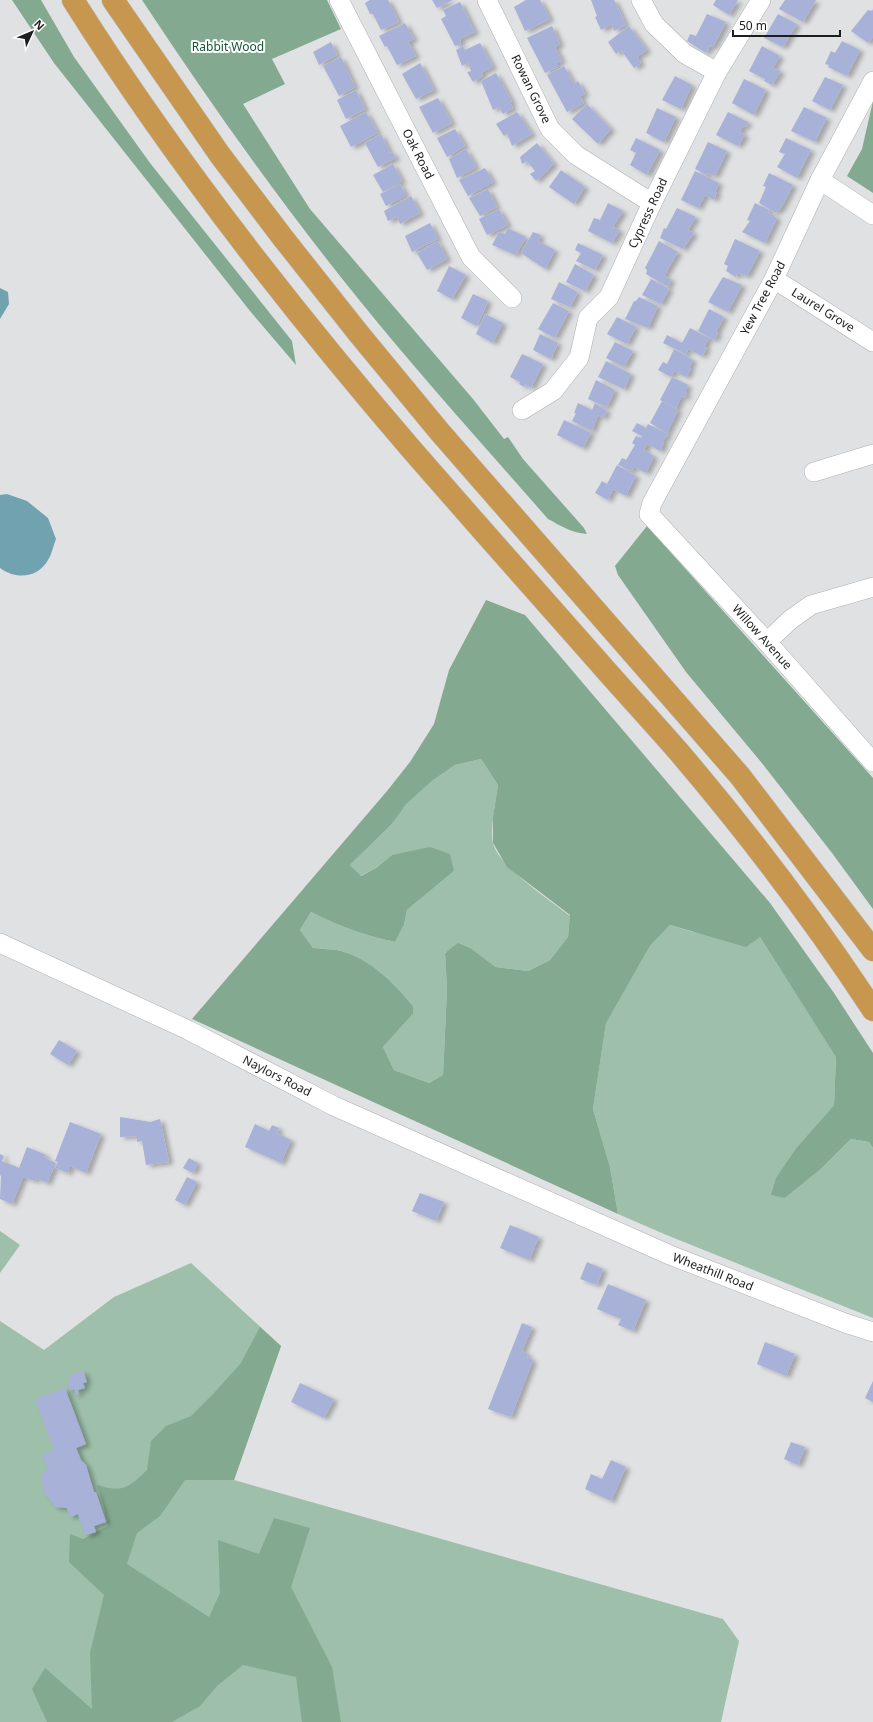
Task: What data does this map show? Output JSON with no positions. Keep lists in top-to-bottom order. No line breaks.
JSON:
{"streets":{"street":["Rowan Grove","Oak Road","Cypress Road","Yew Tree Road","Laurel Grove","Willow Avenue","Naylors Road","Wheathill Road"]},"crossings":[["Rowan Grove","Cypress Road"],["Yew Tree Road","Laurel Grove"],["Yew Tree Road","Willow Avenue"],["Naylors Road","Wheathill Road"]],"parks":["Rabbit Wood"],"scale_bar":"50 m","north":"top right"}
